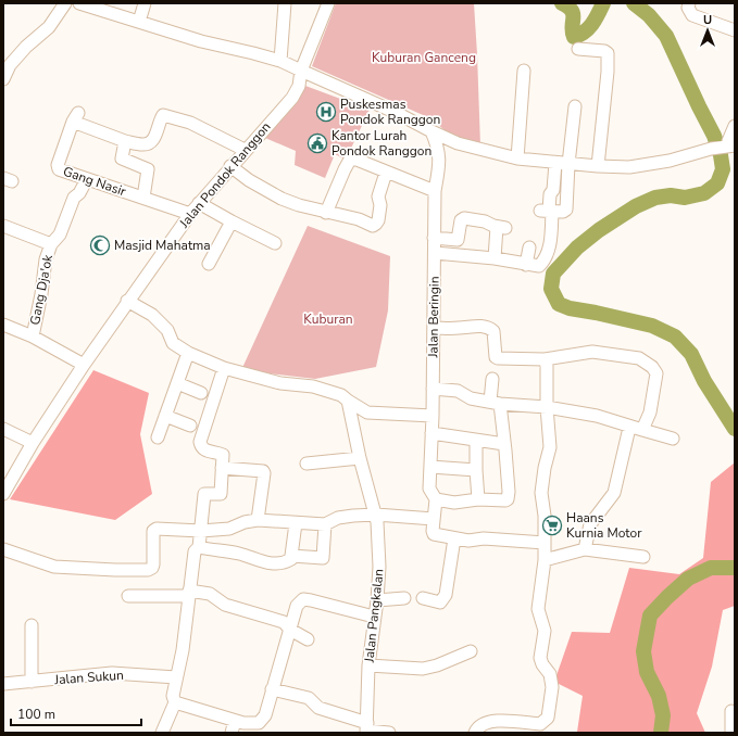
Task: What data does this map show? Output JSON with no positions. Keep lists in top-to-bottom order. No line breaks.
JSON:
{"streets":{"street":["Jalan Pondok Ranggon","Gang Nasir","Gang Dja'ok","Jalan Beringin","Jalan Pangkalan","Jalan Sukun"]},"crossings":[["Jalan Pondok Ranggon","Gang Nasir"],["Gang Nasir","Gang Dja'ok"]],"parks":["Kuburan Ganceng","Kuburan"],"places":{"hospital":["Puskesmas Pondok Ranggon"],"public building":["Kantor Lurah Pondok Ranggon"],"mosque":["Masjid Mahatma"],"supermarket":["Haans Kurnia Motor"]},"scale_bar":"100 m","north":"top"}
